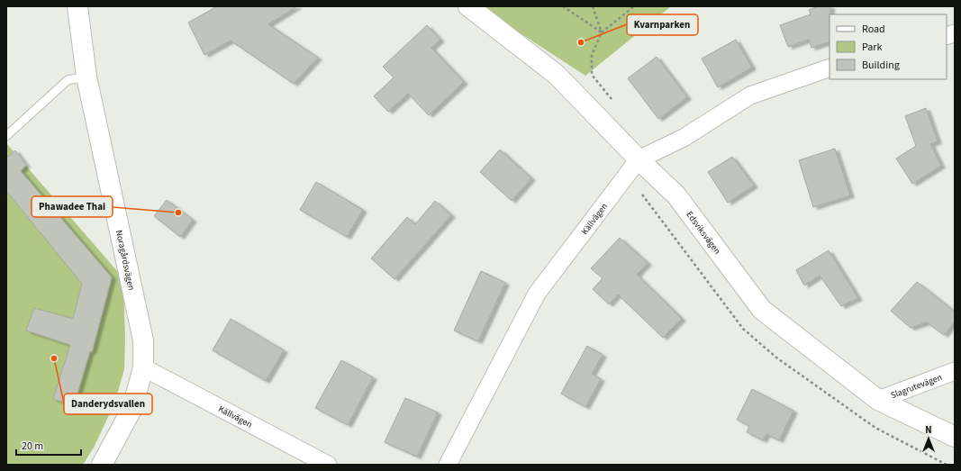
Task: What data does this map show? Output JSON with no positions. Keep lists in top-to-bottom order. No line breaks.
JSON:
{"streets":{"street":["Källvägen","Edsviksvägen","Noragårdsvägen","Slagrutevägen"]},"crossings":[["Källvägen","Edsviksvägen"],["Källvägen","Noragårdsvägen"],["Edsviksvägen","Slagrutevägen"]],"places":["Kvarnparken","Phawadee Thai","Danderydsvallen"],"legend":["Road","Park","Building"],"scale_bar":"20 m","north":"top"}
